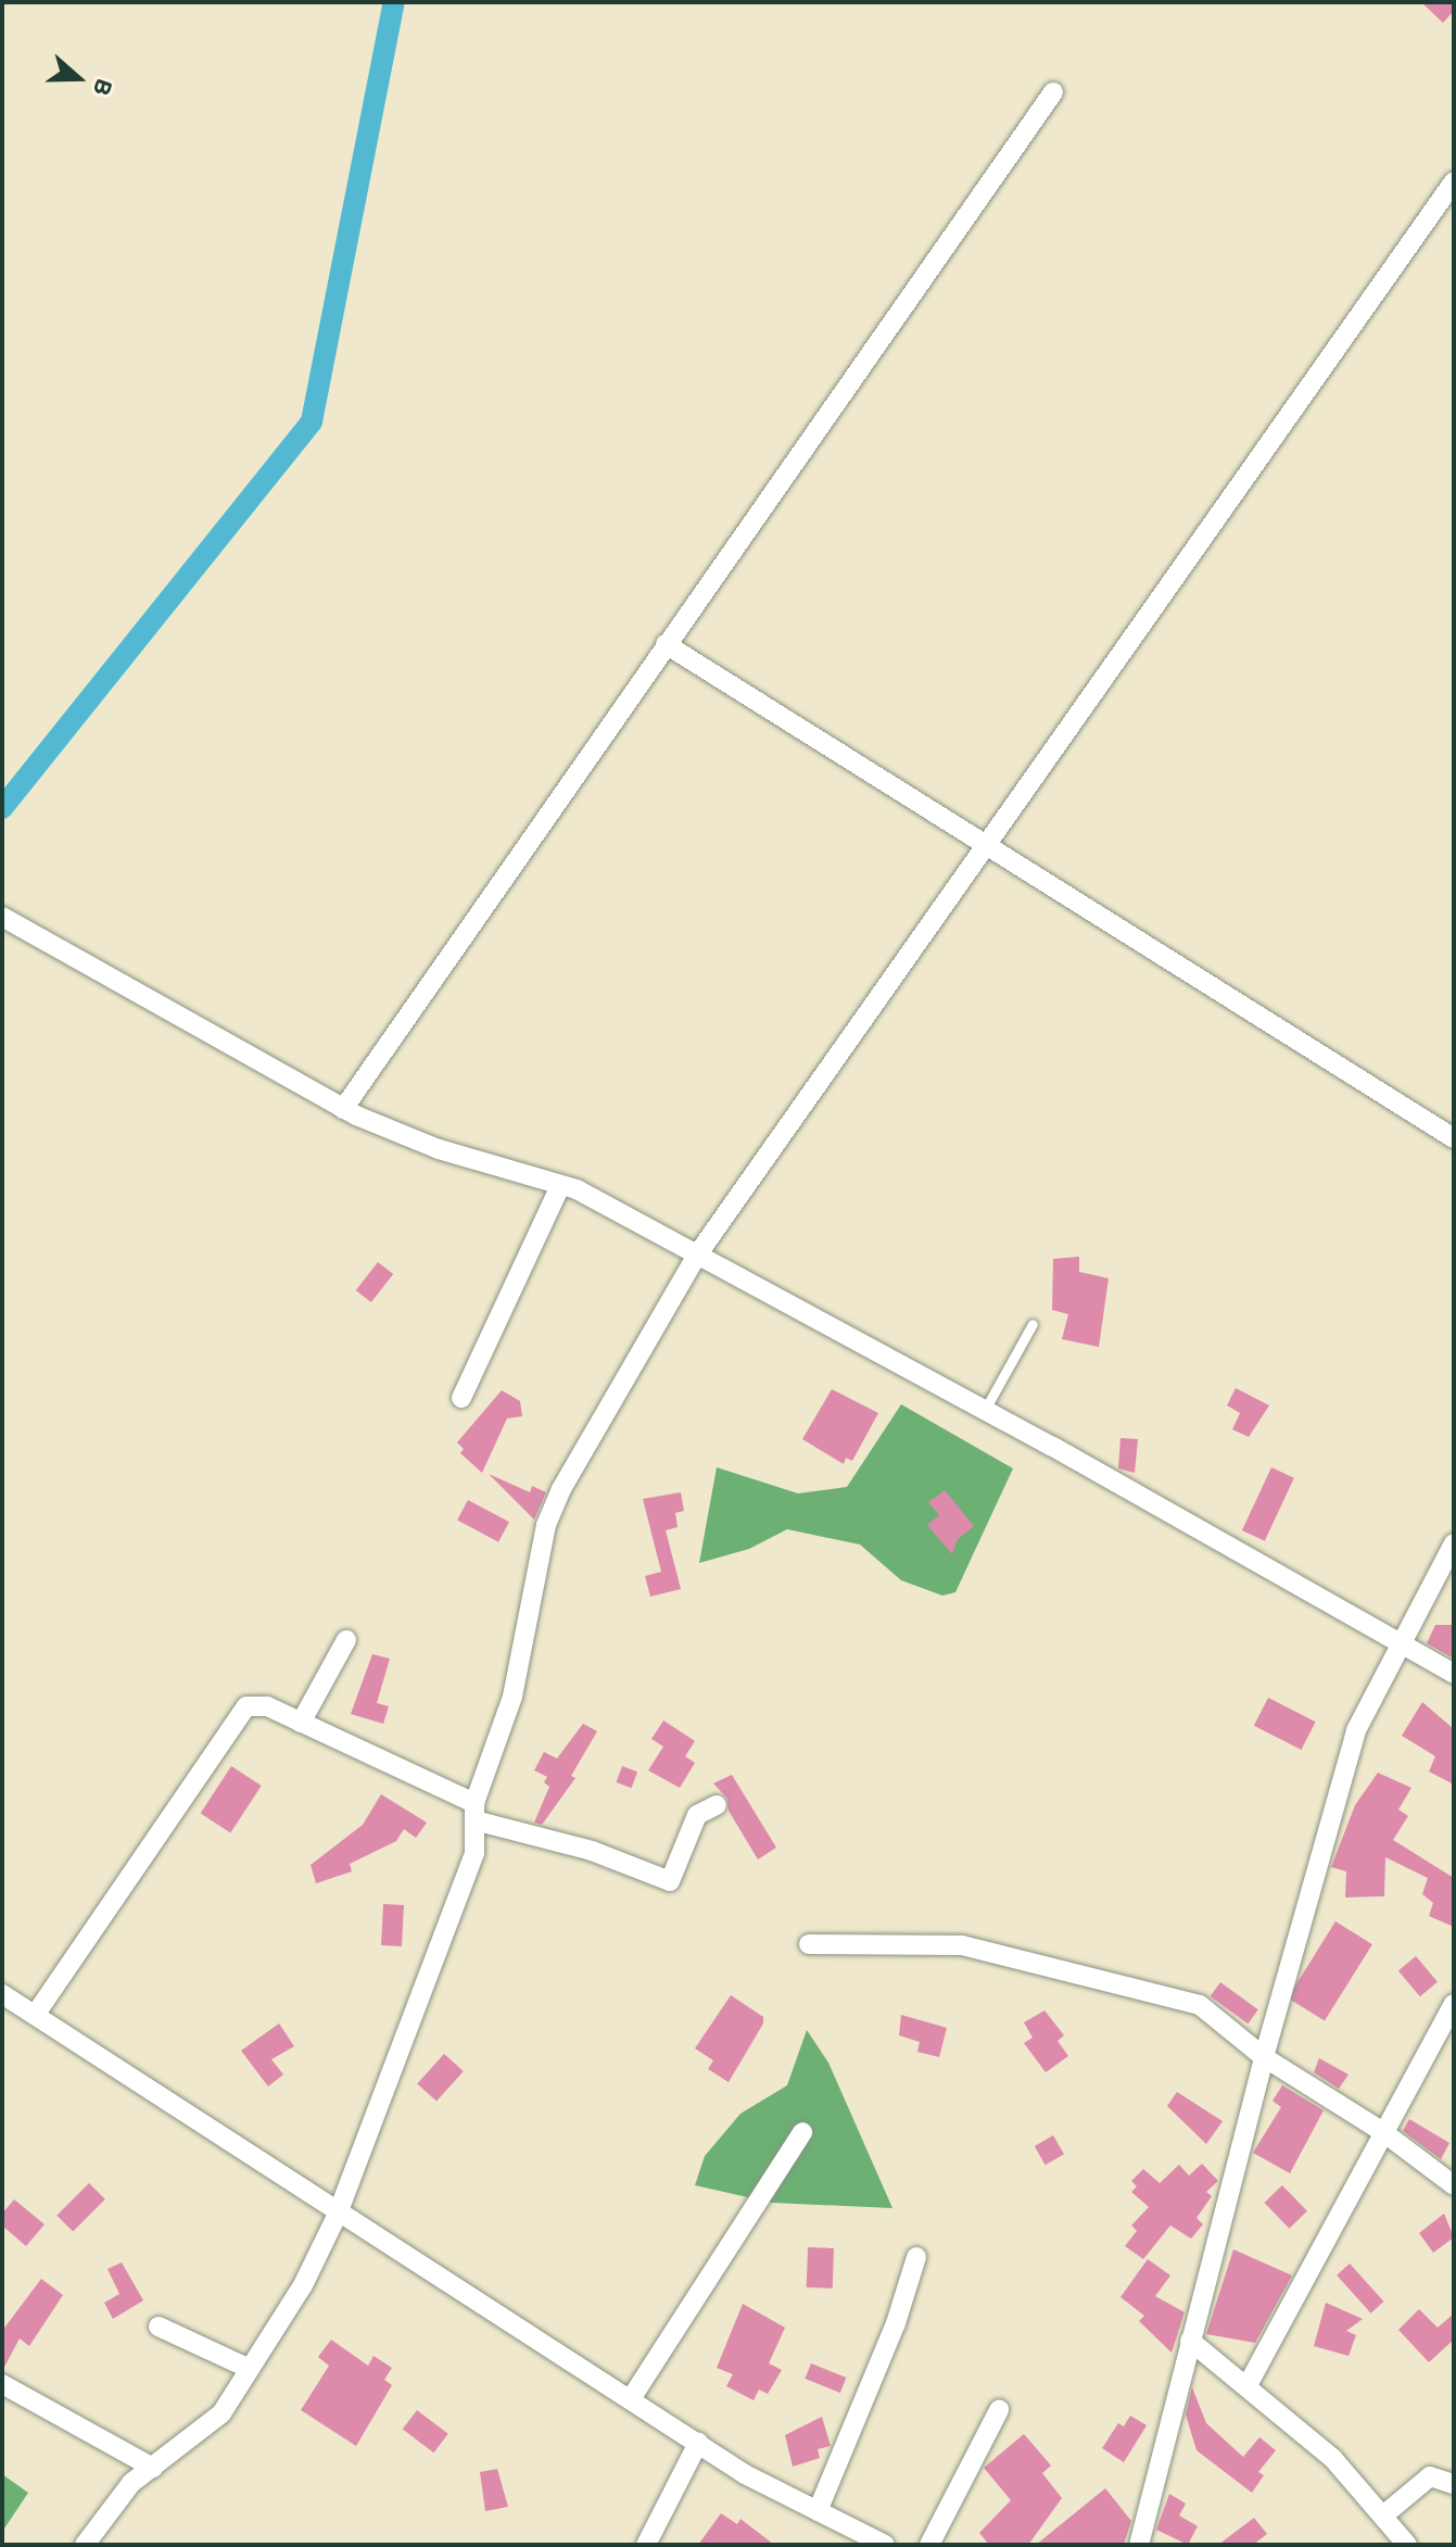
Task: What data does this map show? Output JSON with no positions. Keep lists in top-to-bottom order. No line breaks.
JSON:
{"north":"right"}
